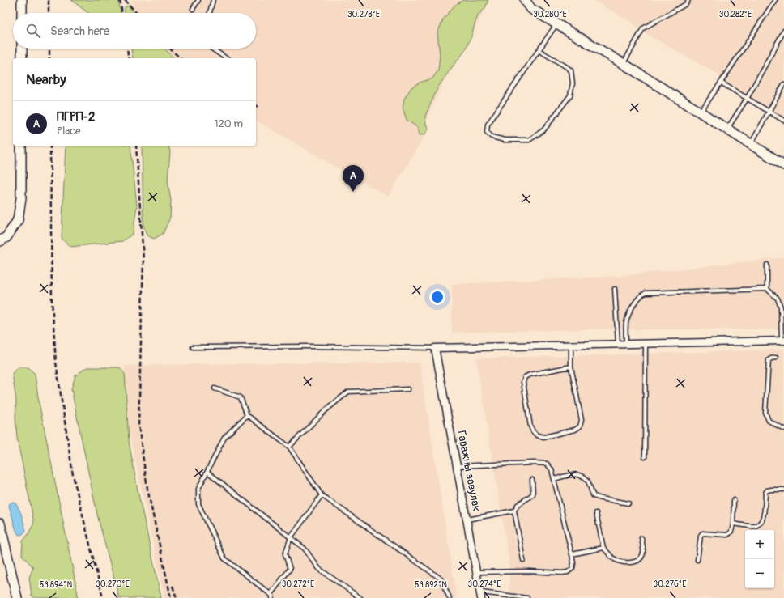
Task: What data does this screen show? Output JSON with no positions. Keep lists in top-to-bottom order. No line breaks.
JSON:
{"streets":{"street":["Гаражны завулак"]},"page":{"search":"Search here","heading":"Nearby","list":[{"mark":"A","name":"ПГРП-2","note":"Place","value":"120 m"}],"pins":"A","map_buttons":["+","−"]},"coordinates":["30.280°E","30.282°E","30.278°E","30.270°E","30.272°E","30.274°E","30.276°E","53.894°N","53.892°N"]}
